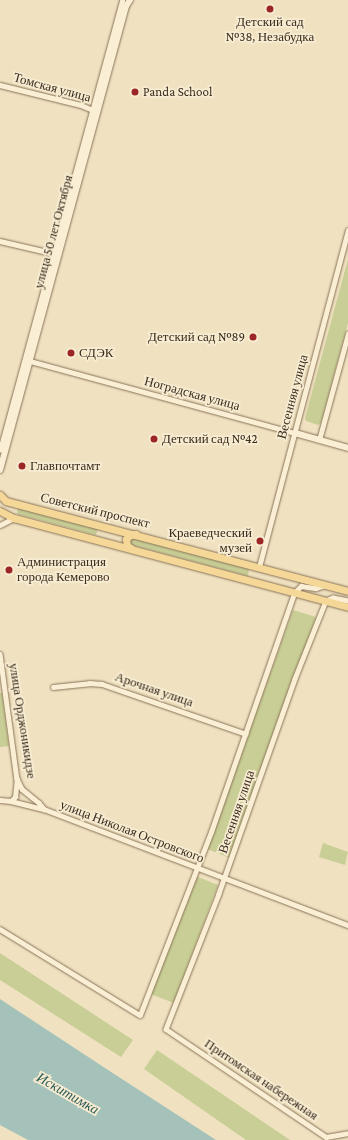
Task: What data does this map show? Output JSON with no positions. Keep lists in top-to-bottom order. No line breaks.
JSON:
{"streets":{"main road":["Советский проспект"],"street":["Томская улица","улица 50 лет Октября","Ноградская улица","Весенняя улица","Арочная улица","улица Орджоникидзе","улица Николая Островского","Притомская набережная"]},"crossings":[["Томская улица","улица 50 лет Октября"],["улица 50 лет Октября","Ноградская улица"],["Ноградская улица","Весенняя улица"],["Весенняя улица","Советский проспект"],["Весенняя улица","Арочная улица"],["Весенняя улица","улица Николая Островского"],["Весенняя улица","Притомская набережная"],["улица Орджоникидзе","улица Николая Островского"]],"water":["Искитимка"],"places":["Детский сад №38, Незабудка","Panda School","Детский сад №89","СДЭК","Детский сад №42","Главпочтамт","Краеведческий музей","Администрация города Кемерово"]}
